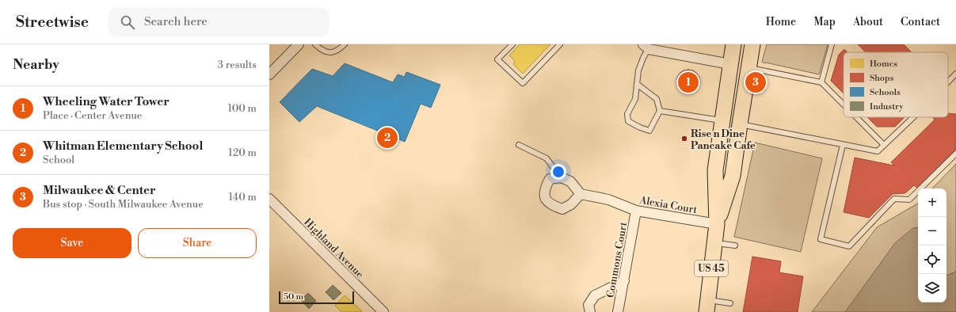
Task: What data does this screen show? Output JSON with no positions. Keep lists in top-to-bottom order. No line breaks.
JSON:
{"streets":{"main road":["US 45"],"street":["Alexia Court","Highland Avenue","Commons Court"]},"crossings":[["Alexia Court","Commons Court"],["Alexia Court","US 45"]],"places":["Rise n Dine Pancake Cafe"],"legend":["Homes","Shops","Schools","Industry"],"scale_bar":"50 m","page":{"header":"Streetwise","search":"Search here","nav":["Home","Map","About","Contact"],"heading":["Nearby","3 results"],"pins":["1","3","2"],"list":[{"mark":"1","name":"Wheeling Water Tower","note":"Place · Center Avenue","value":"100 m"},{"mark":"2","name":"Whitman Elementary School","note":"School","value":"120 m"},{"mark":"3","name":"Milwaukee & Center","note":"Bus stop · South Milwaukee Avenue","value":"140 m"}],"map_buttons":["+","−"],"buttons":["Save","Share"],"scale":"50 m"}}
